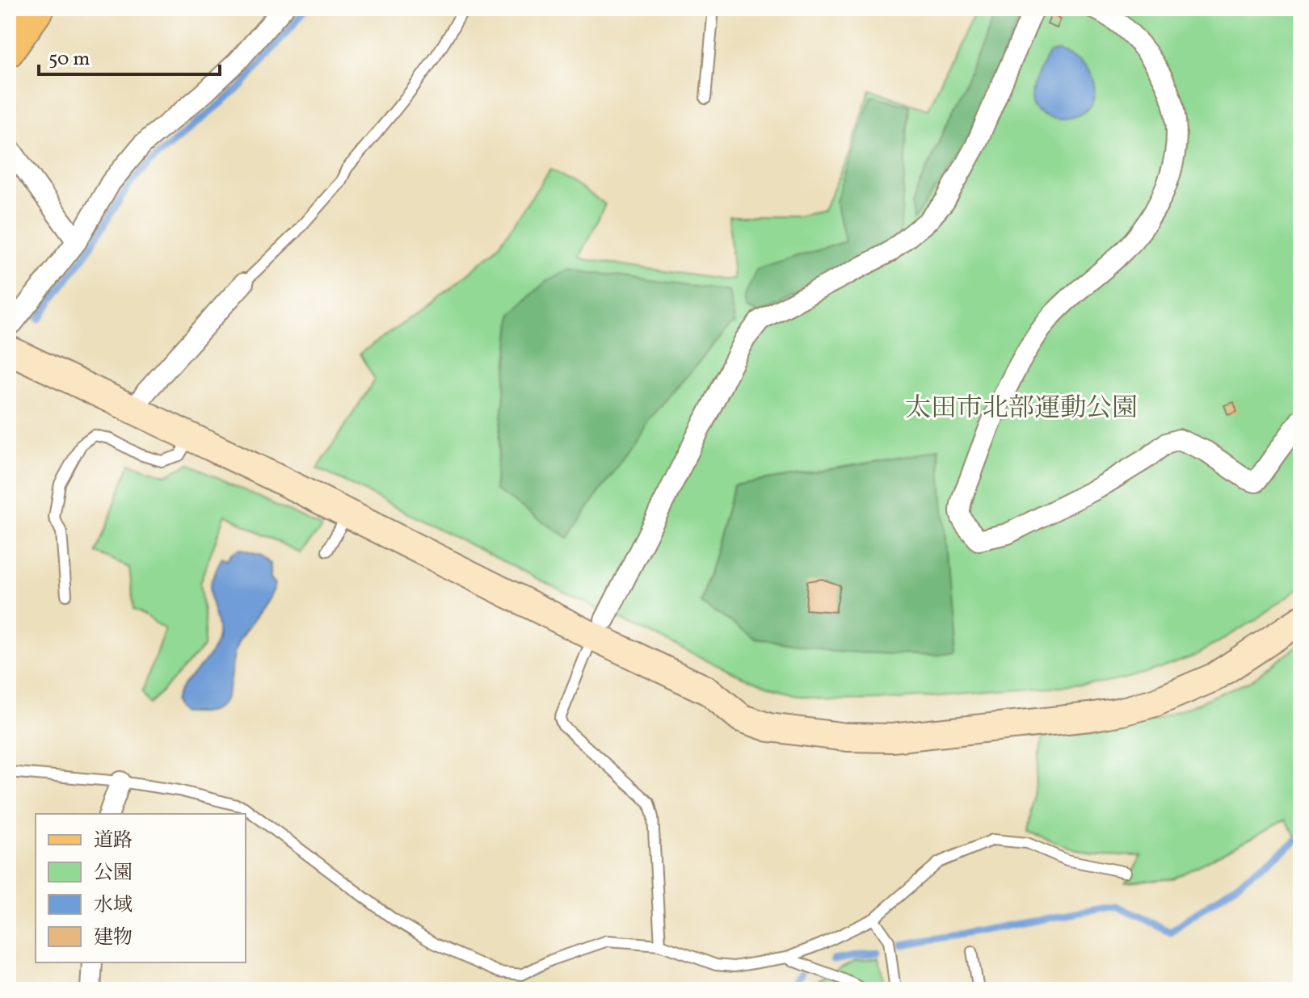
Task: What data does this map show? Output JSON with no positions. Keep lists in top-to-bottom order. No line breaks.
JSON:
{"parks":["太田市北部運動公園"],"legend":["道路","公園","水域","建物"],"scale_bar":"50 m"}
